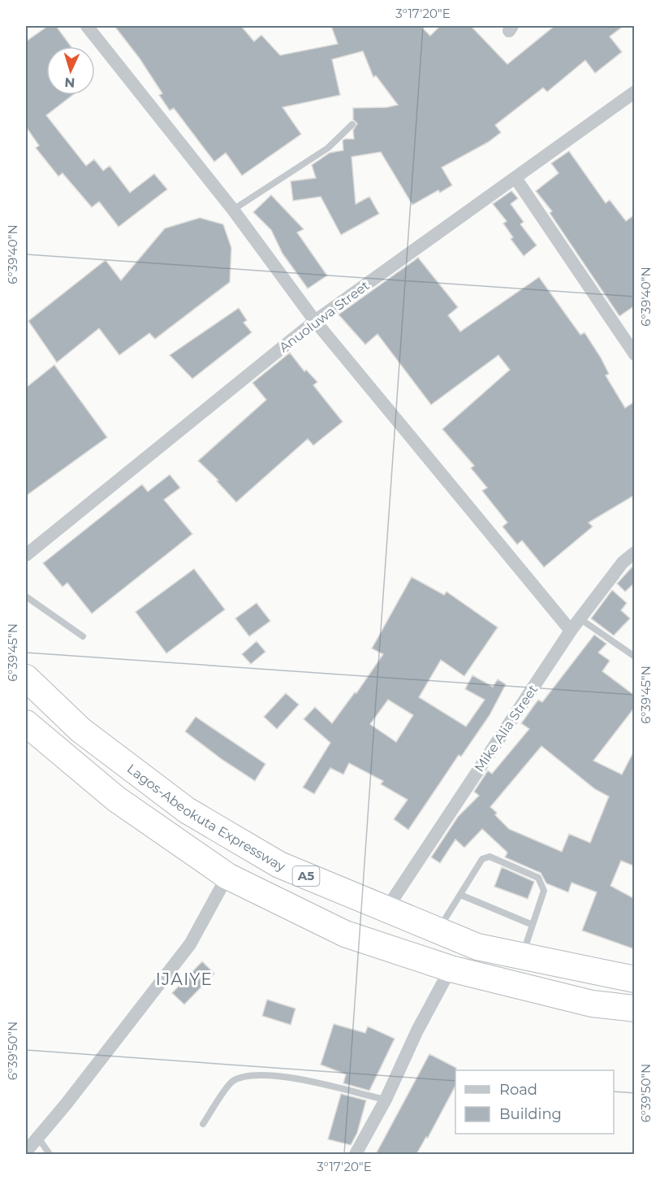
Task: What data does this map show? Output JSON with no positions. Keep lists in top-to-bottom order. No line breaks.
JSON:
{"streets":{"highway":["Lagos-Abeokuta Expressway","A5"],"street":["Anuoluwa Street","Mike Alia Street"]},"crossings":[["Mike Alia Street","Lagos-Abeokuta Expressway"]],"districts":["IJAIYE"],"legend":["Road","Building"],"north":"bottom","coordinates":["3°17'20\"E","6°39'40\"N","6°39'45\"N","6°39'50\"N"]}
